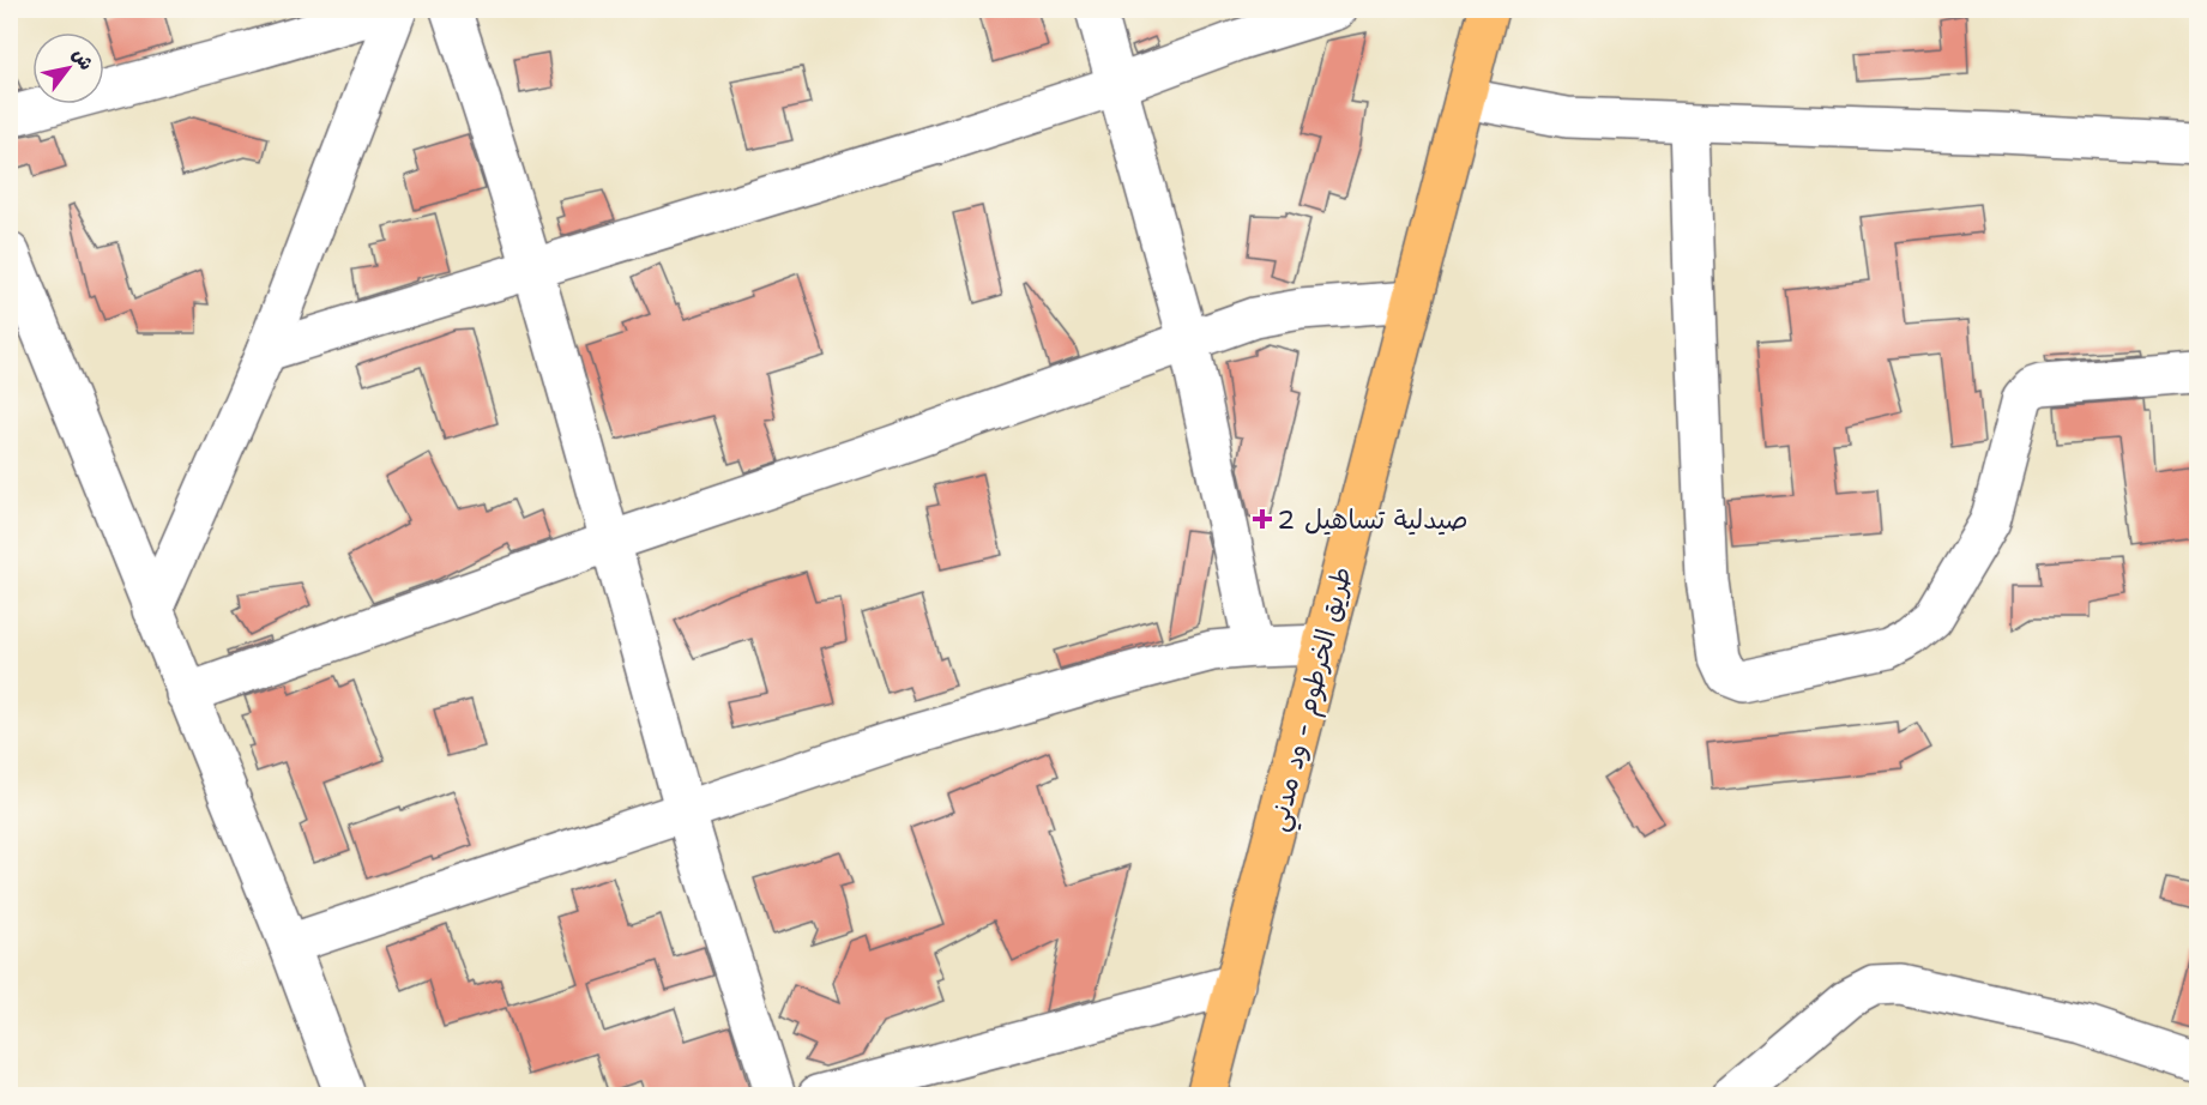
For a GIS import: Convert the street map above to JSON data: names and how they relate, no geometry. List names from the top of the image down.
{
  "streets": {
    "highway": ["طريق الخرطوم - ود مدني"]
  },
  "places": {
    "health": ["صيدلية تساهيل 2"]
  },
  "north": "top right"
}
